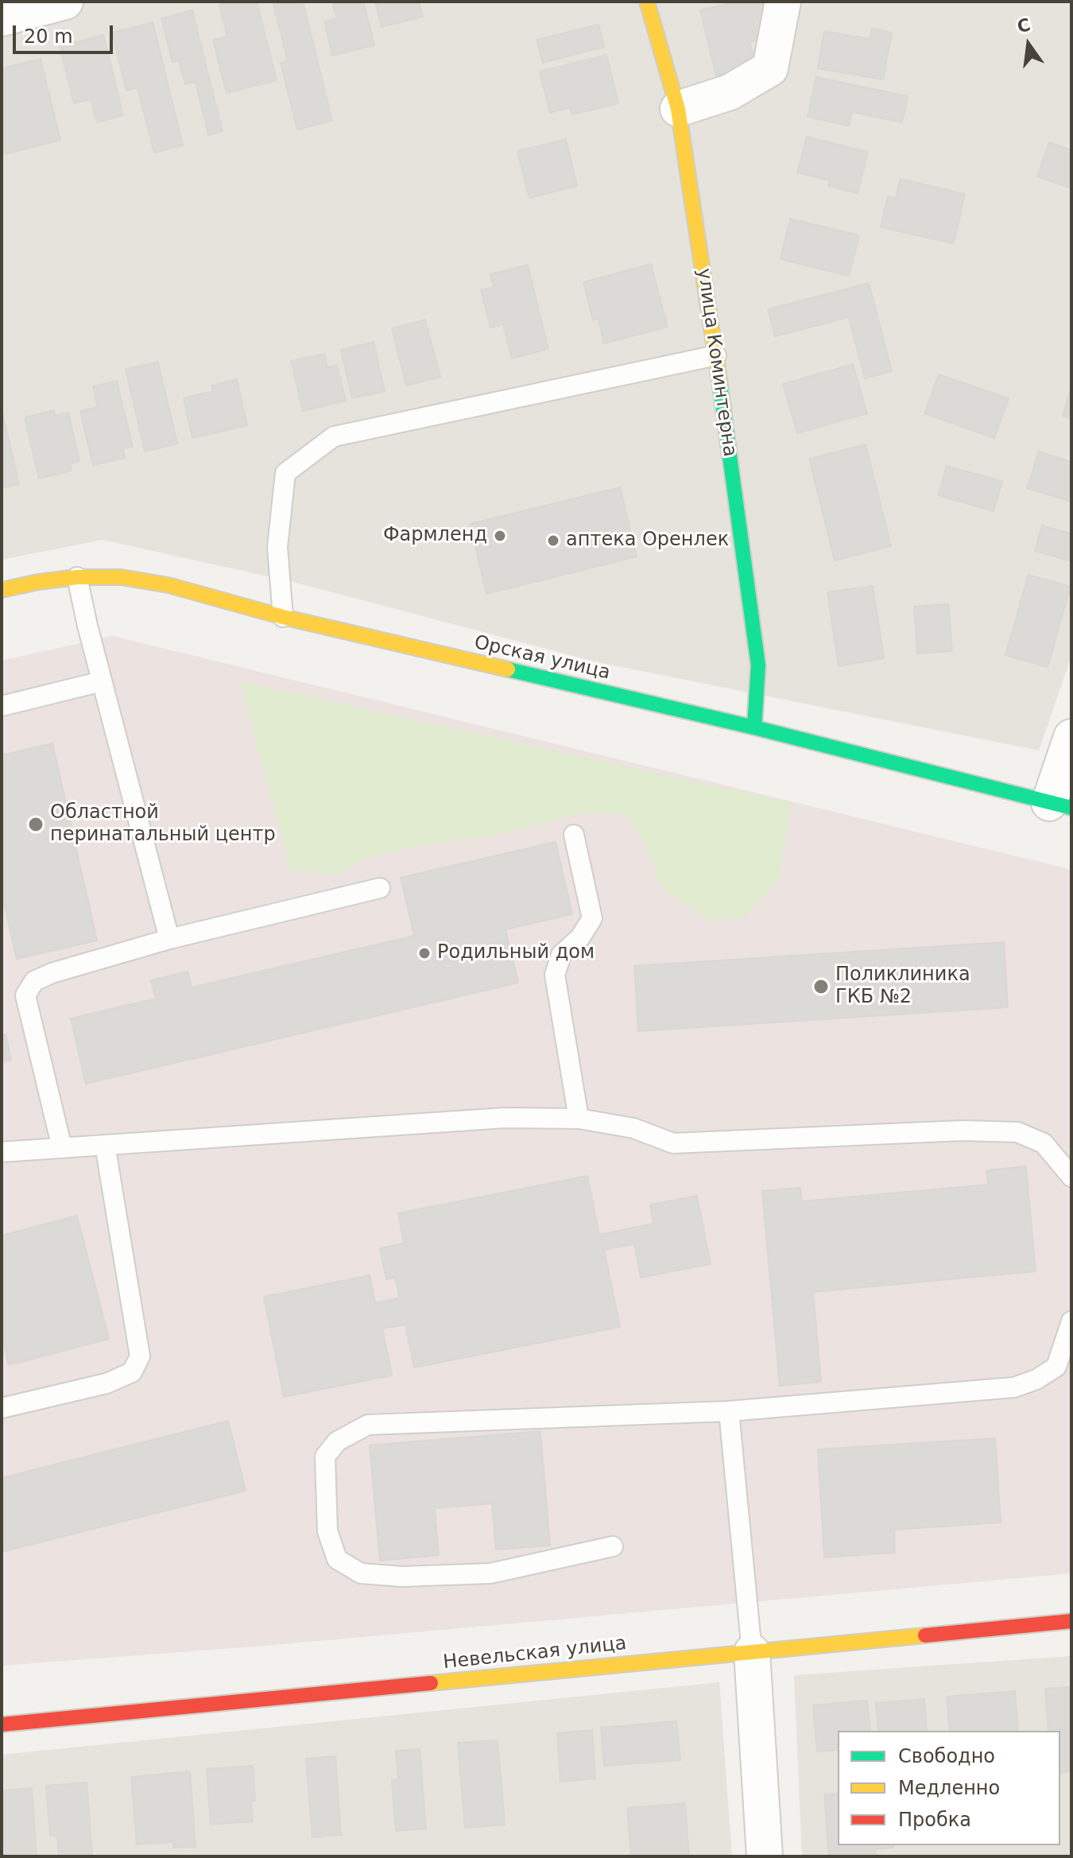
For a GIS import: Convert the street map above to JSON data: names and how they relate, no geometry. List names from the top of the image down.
{
  "streets": {
    "street": ["улица Коминтерна", "Орская улица", "Невельская улица"]
  },
  "crossings": [
    ["улица Коминтерна", "Орская улица"]
  ],
  "places": [
    "Фармленд",
    "аптека Оренлек",
    "Областной перинатальный центр",
    "Родильный дом",
    "Поликлиника ГКБ №2"
  ],
  "legend": ["Свободно", "Медленно", "Пробка"],
  "scale_bar": "20 m",
  "north": "top"
}
